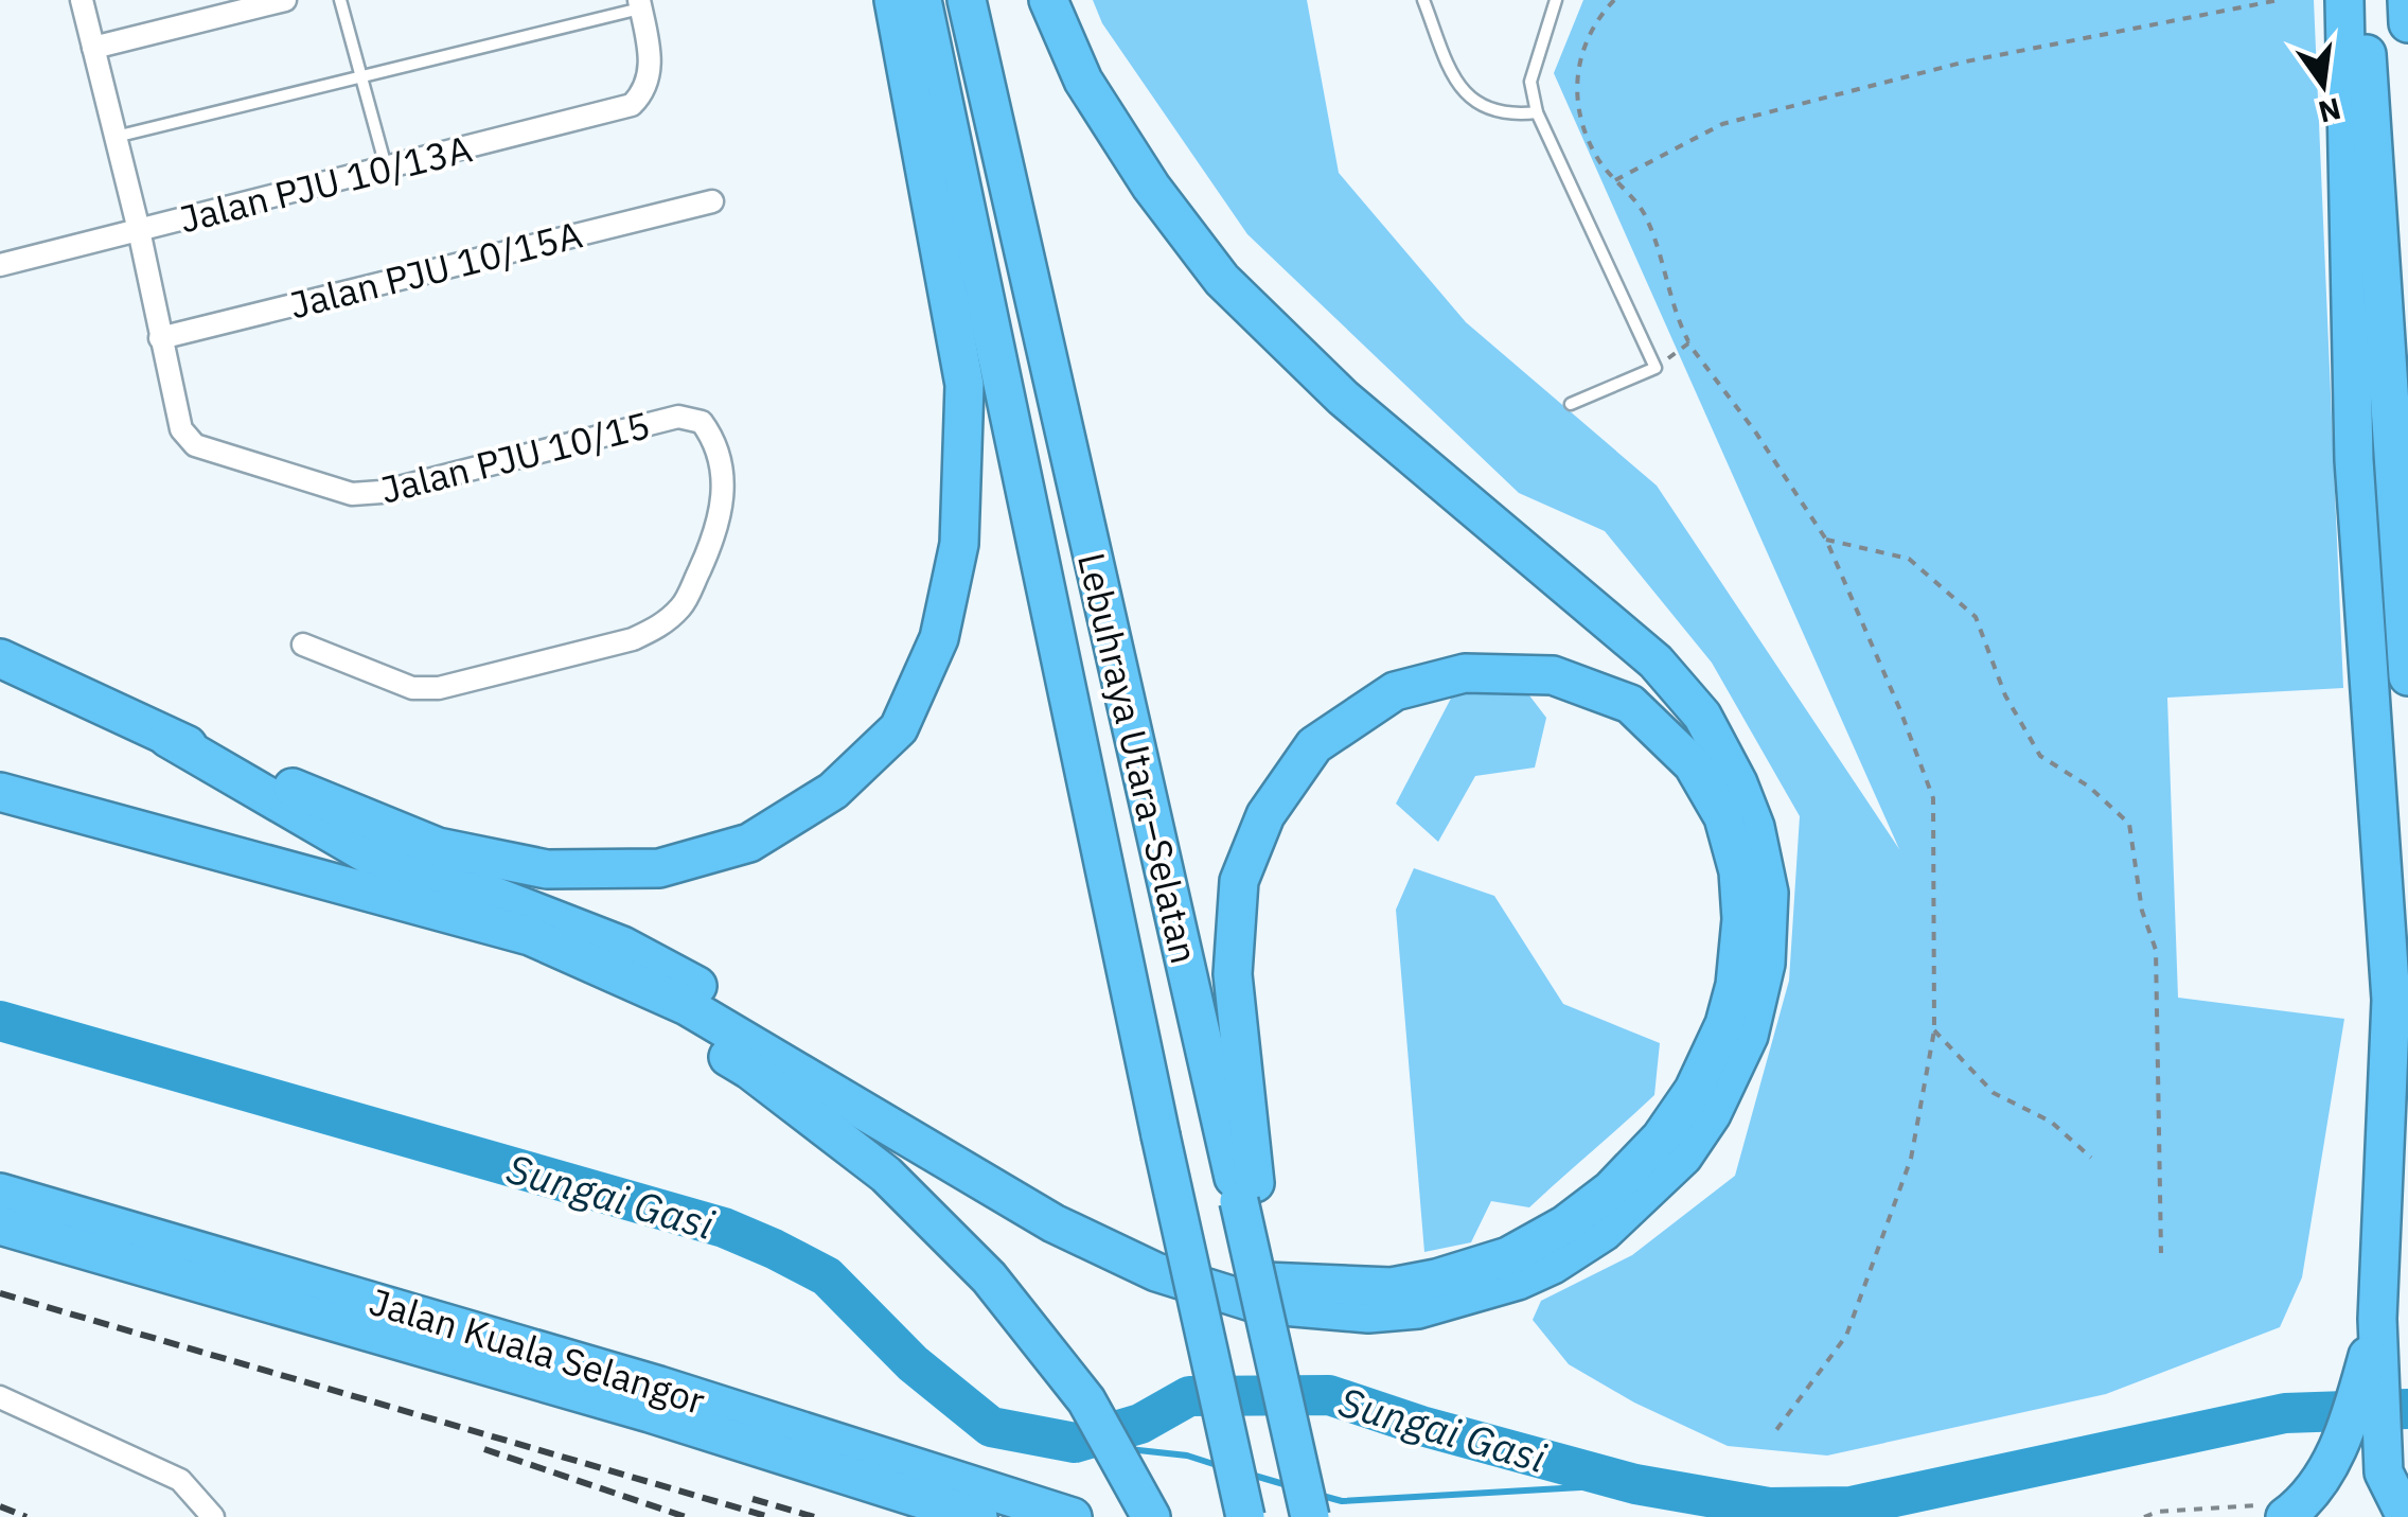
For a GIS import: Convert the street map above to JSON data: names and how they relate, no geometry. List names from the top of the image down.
{
  "streets": {
    "highway": ["Lebuhraya Utara–Selatan", "Jalan Kuala Selangor"],
    "street": ["Jalan PJU 10/13A", "Jalan PJU 10/15A", "Jalan PJU 10/15"]
  },
  "crossings": [
    ["Jalan PJU 10/13A", "Jalan PJU 10/15"],
    ["Jalan PJU 10/15A", "Jalan PJU 10/15"]
  ],
  "water": ["Sungai Gasi"],
  "north": "bottom"
}
